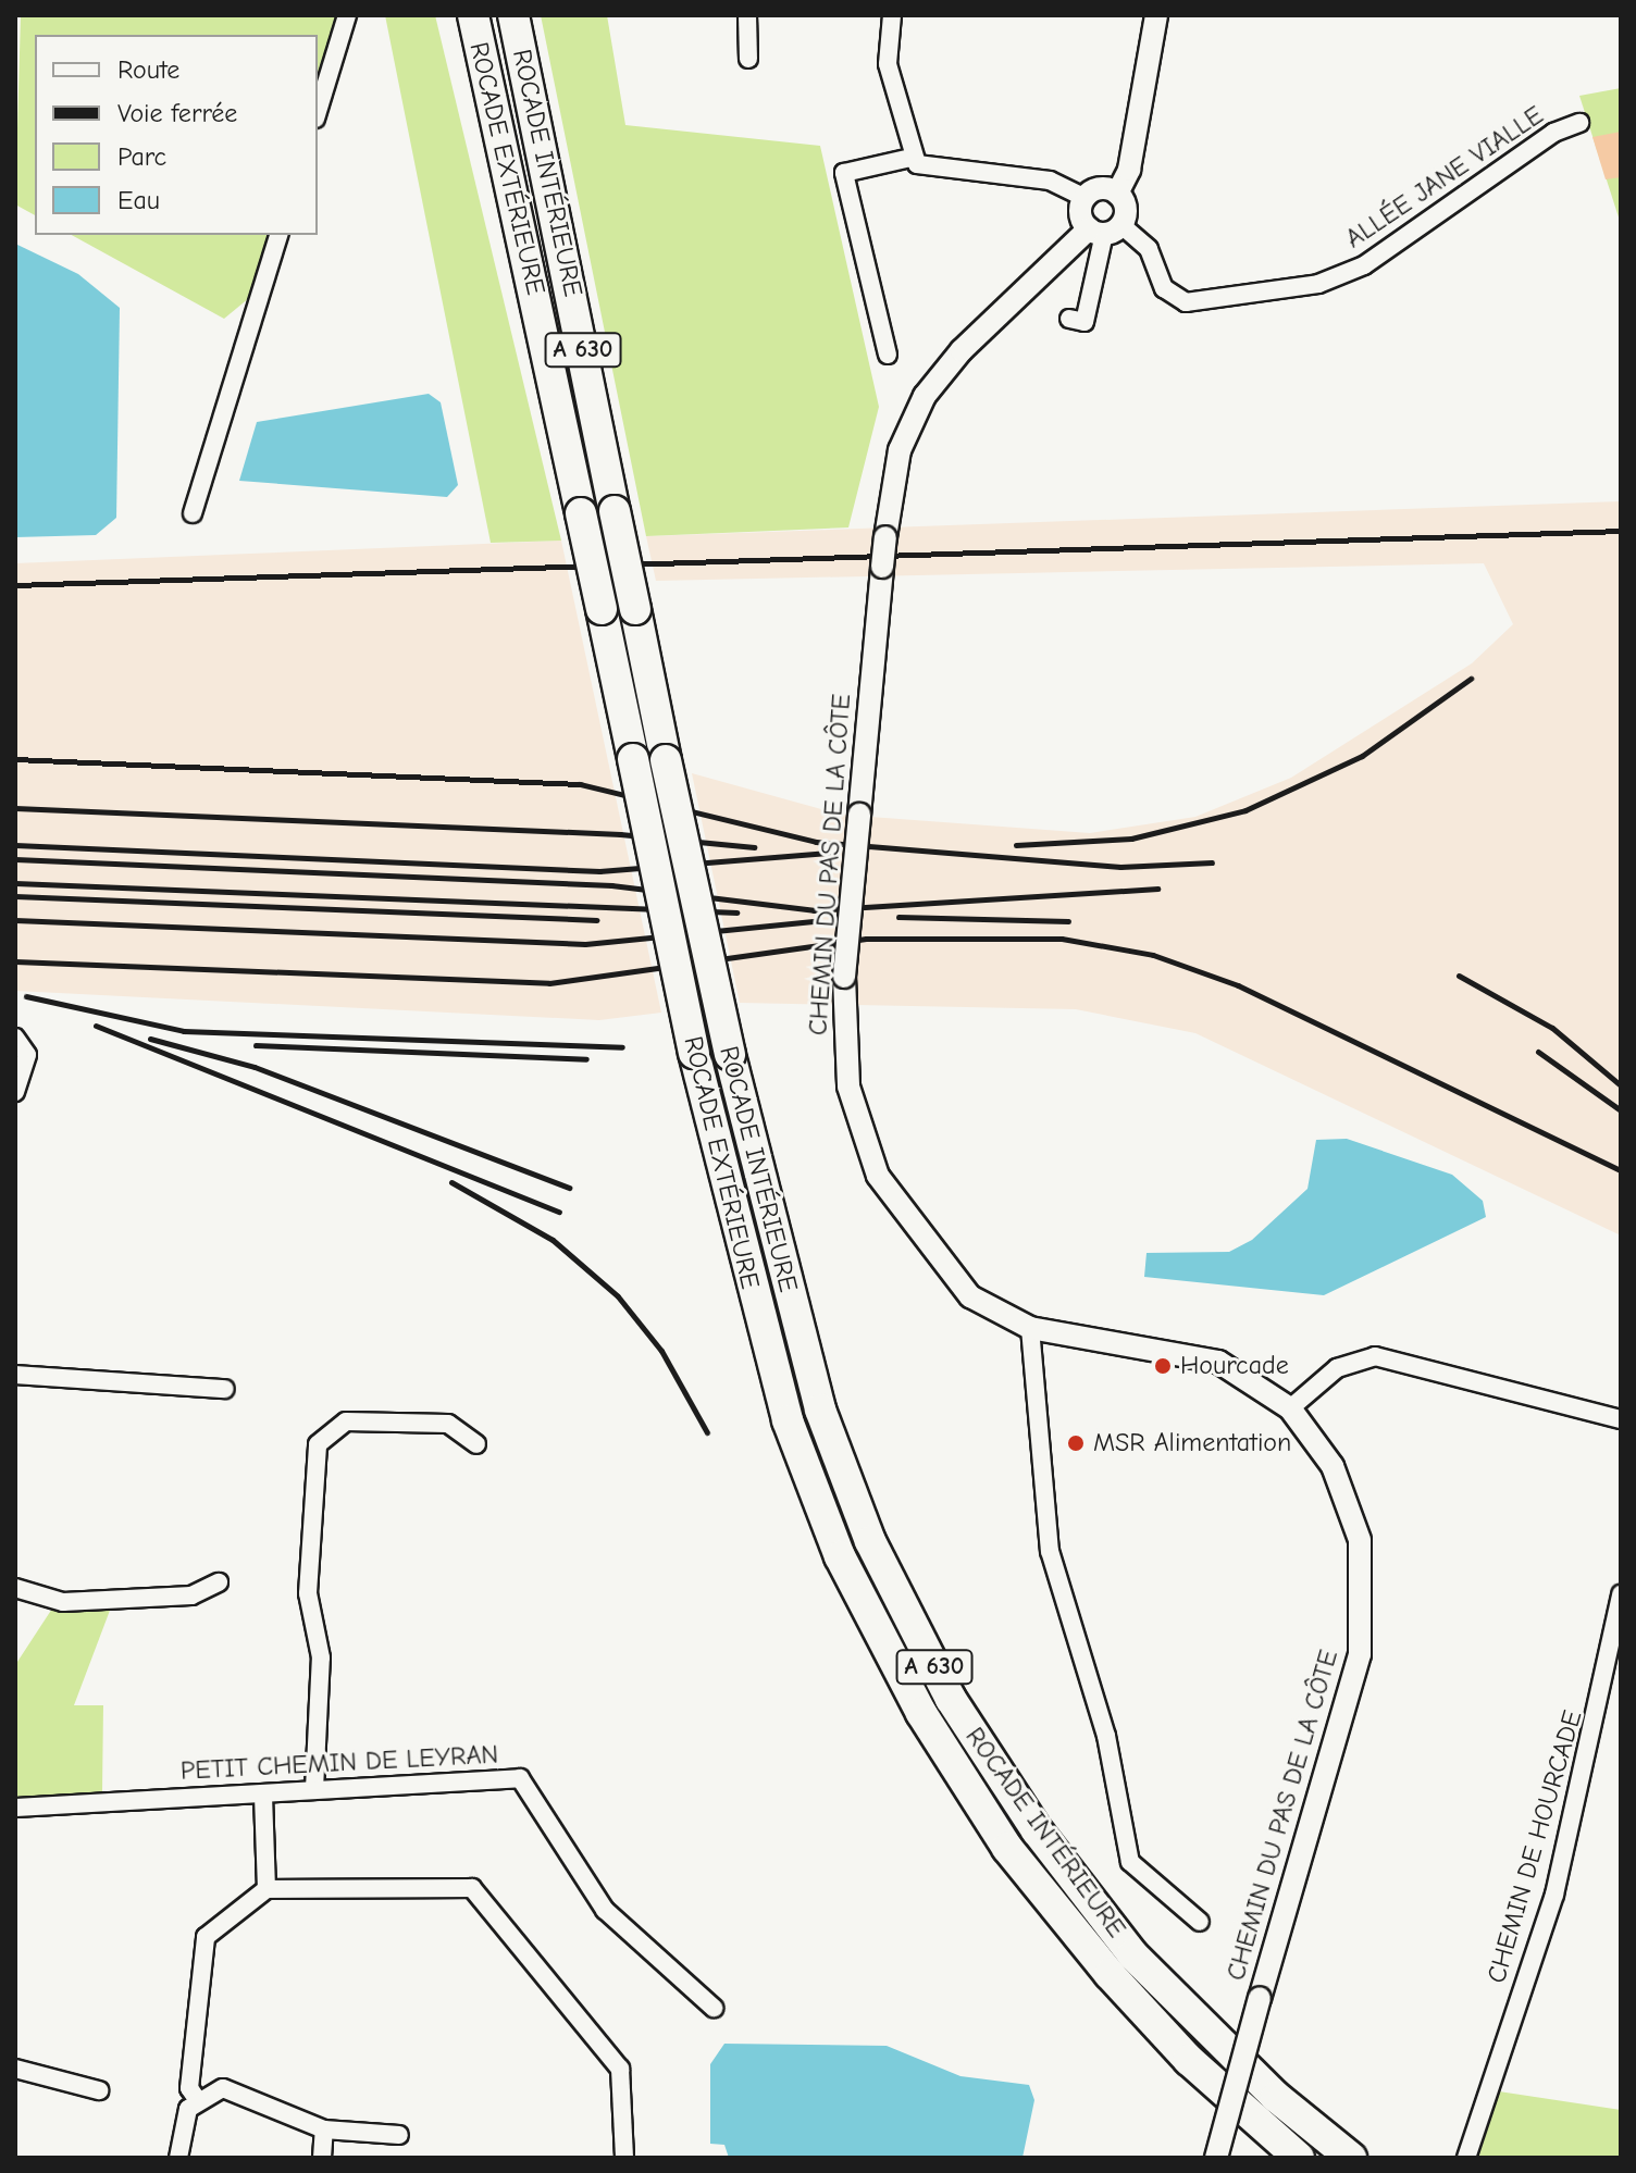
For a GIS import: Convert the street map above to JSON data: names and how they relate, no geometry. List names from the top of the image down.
{
  "streets": {
    "highway": ["ROCADE EXTÉRIEURE", "ROCADE INTÉRIEURE", "A 630"],
    "street": [
      "ALLÉE JANE VIALLE",
      "CHEMIN DU PAS DE LA CÔTE",
      "PETIT CHEMIN DE LEYRAN",
      "CHEMIN DE HOURCADE"
    ]
  },
  "crossings": [
    ["ALLÉE JANE VIALLE", "CHEMIN DU PAS DE LA CÔTE"]
  ],
  "places": ["Hourcade", "MSR Alimentation"],
  "legend": [
    "Route",
    "Voie ferrée",
    "Parc",
    "Eau"
  ]
}
